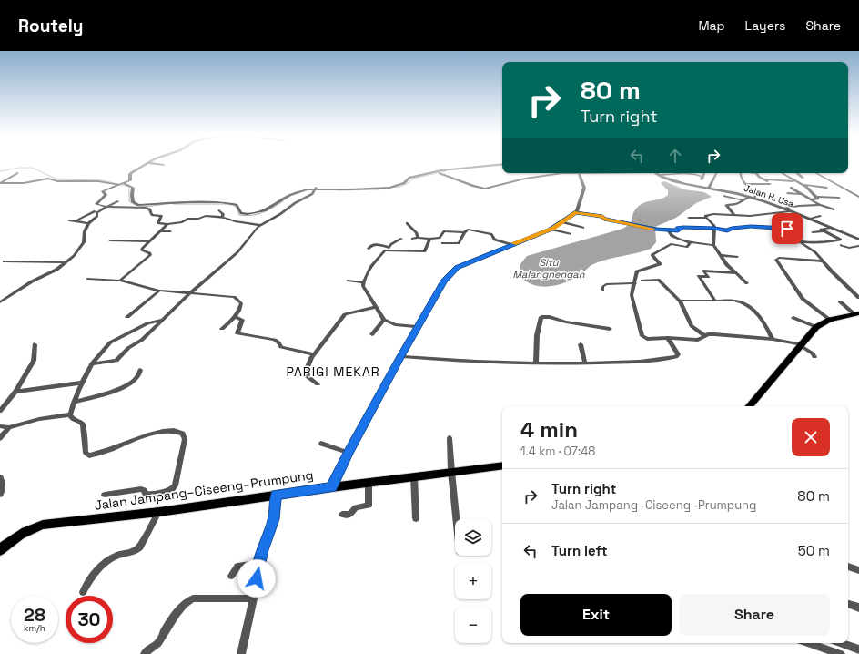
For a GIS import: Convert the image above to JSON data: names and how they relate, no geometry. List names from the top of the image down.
{
  "streets": {
    "main road": ["Jalan Jampang–Ciseeng–Prumpung"],
    "street": ["Jalan H. Usa"]
  },
  "districts": ["PARIGI MEKAR"],
  "water": ["Situ Malangnengah"],
  "page": {
    "header": "Routely",
    "nav": ["Map", "Layers", "Share"],
    "turn": ["80 m", "Turn right"],
    "heading": ["4 min", "1.4 km · 07:48"],
    "list": [
      {
        "name": "Turn right",
        "note": "Jalan Jampang–Ciseeng–Prumpung",
        "value": "80 m"
      },
      {
        "name": "Turn left",
        "value": "50 m"
      }
    ],
    "map_buttons": ["+", "−"],
    "buttons": ["Exit", "Share"],
    "speed": "28 km/h",
    "limit": "30"
  }
}
